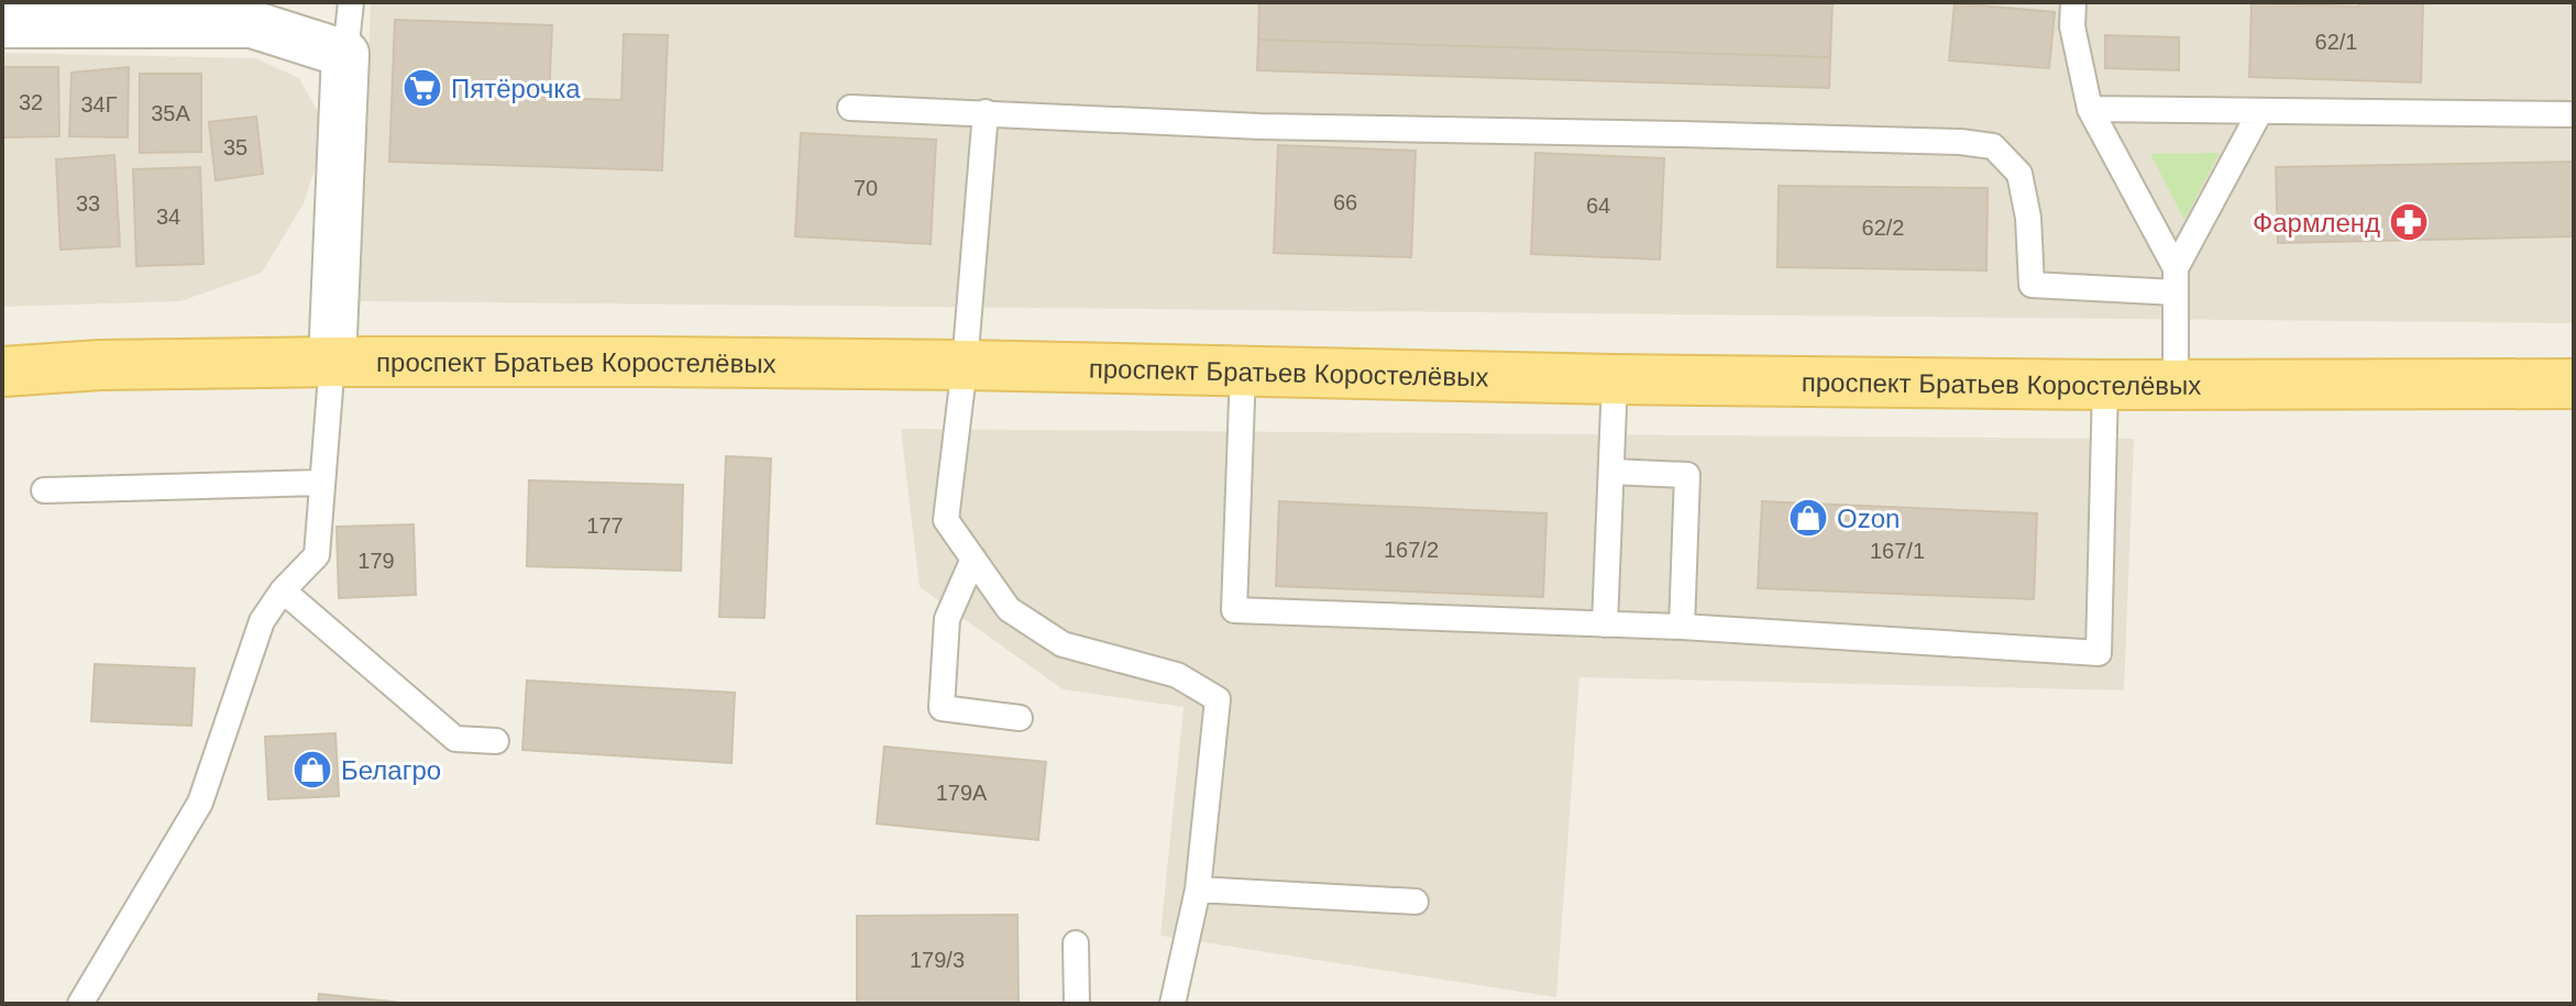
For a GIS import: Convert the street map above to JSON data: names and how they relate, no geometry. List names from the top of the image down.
{
  "streets": {
    "main road": ["проспект Братьев Коростелёвых"]
  },
  "places": {
    "supermarket": ["Пятёрочка"],
    "pharmacy": ["Фармленд"],
    "shop": ["Ozon", "Белагро"]
  },
  "house_numbers": [
    "62/1",
    "32",
    "34Г",
    "35А",
    "35",
    "70",
    "66",
    "33",
    "64",
    "34",
    "62/2",
    "177",
    "167/2",
    "167/1",
    "179",
    "179А",
    "179/3"
  ]
}
